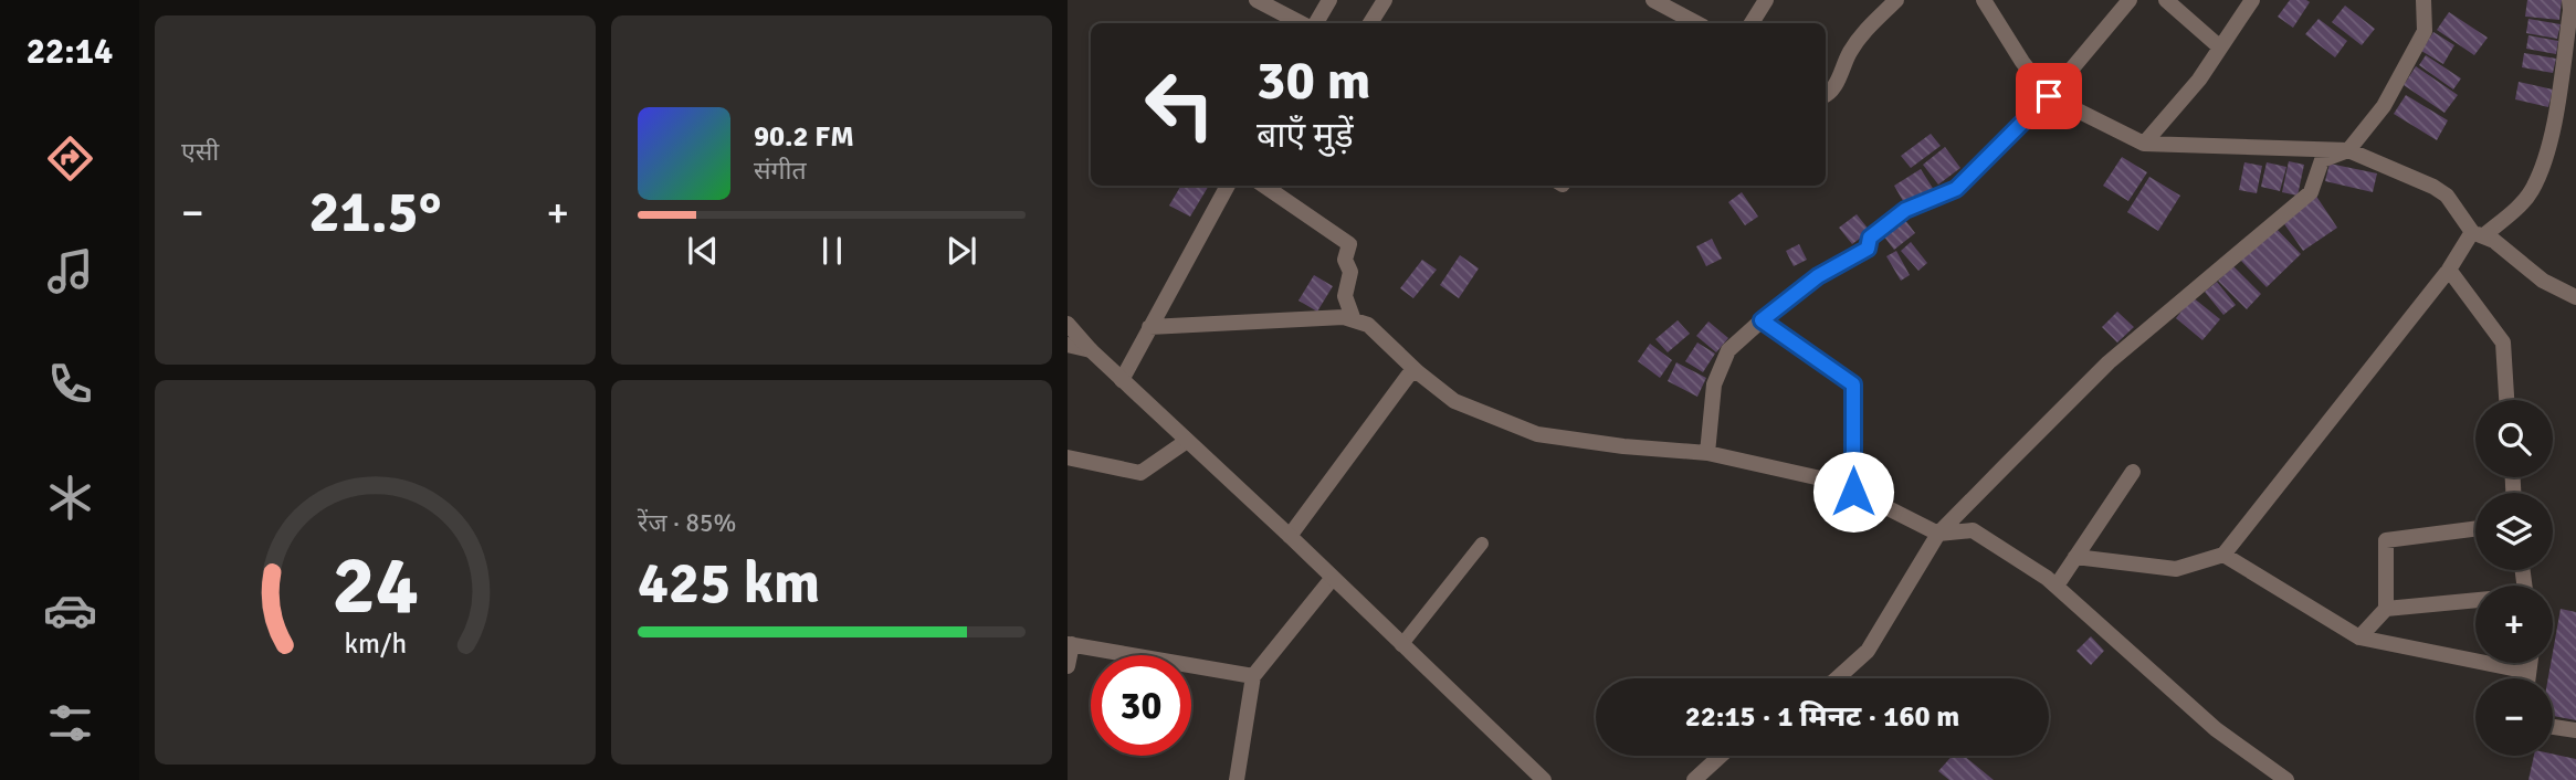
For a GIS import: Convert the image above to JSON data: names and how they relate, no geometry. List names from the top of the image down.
{
  "page": {
    "tabs": "22:14",
    "tile": [
      "एसी",
      ["रेंज · 85%", "425 km"]
    ],
    "turn": ["30 m", "बाएँ मुड़ें"],
    "song": ["90.2 FM", "संगीत"],
    "heat": ["−", "21.5°", "+"],
    "map_buttons": ["+", "−"],
    "limit": "30",
    "trip": "22:15 · 1 मिनट · 160 m",
    "gauge": ["24", "km/h"]
  }
}
